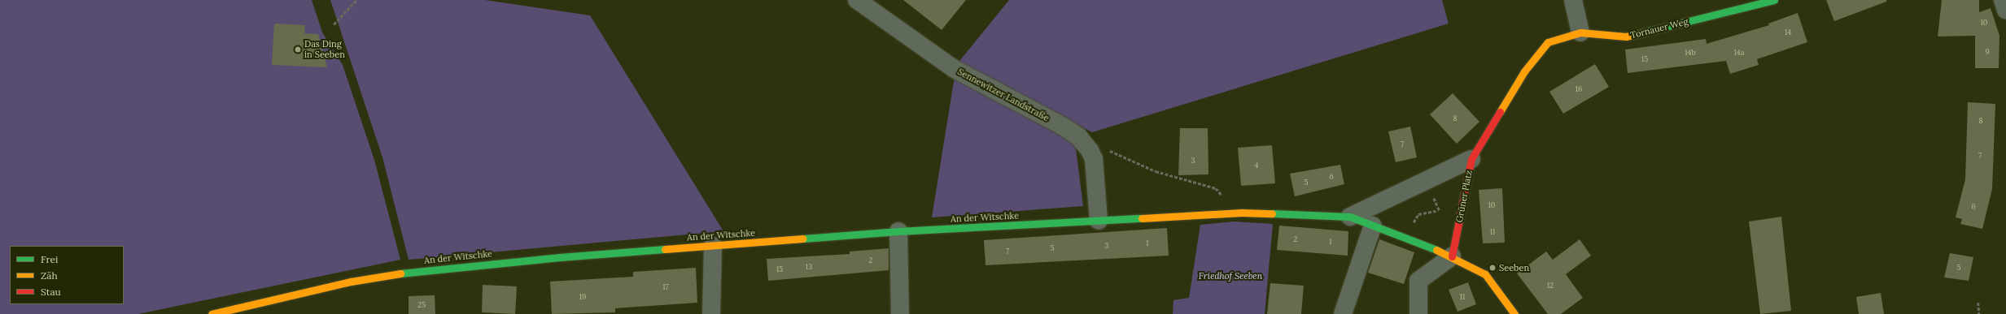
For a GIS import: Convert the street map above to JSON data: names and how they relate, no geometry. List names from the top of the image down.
{
  "streets": {
    "street": [
      "Tornauer Weg",
      "Sennewitzer Landstraße",
      "Grüner Platz",
      "An der Witschke"
    ]
  },
  "crossings": [
    ["Tornauer Weg", "Grüner Platz"],
    ["Sennewitzer Landstraße", "An der Witschke"],
    ["Grüner Platz", "An der Witschke"]
  ],
  "parks": ["Friedhof Seeben"],
  "places": ["Das Ding in Seeben", "Seeben"],
  "house_numbers": [
    "10",
    "14",
    "9",
    "14b",
    "14a",
    "15",
    "16",
    "8",
    "8",
    "7",
    "7",
    "3",
    "4",
    "6",
    "5",
    "10",
    "6",
    "11",
    "2",
    "1",
    "1",
    "3",
    "5",
    "7",
    "2",
    "13",
    "5",
    "15",
    "12",
    "17",
    "19",
    "11",
    "25"
  ],
  "legend": ["Frei", "Zäh", "Stau"]
}
